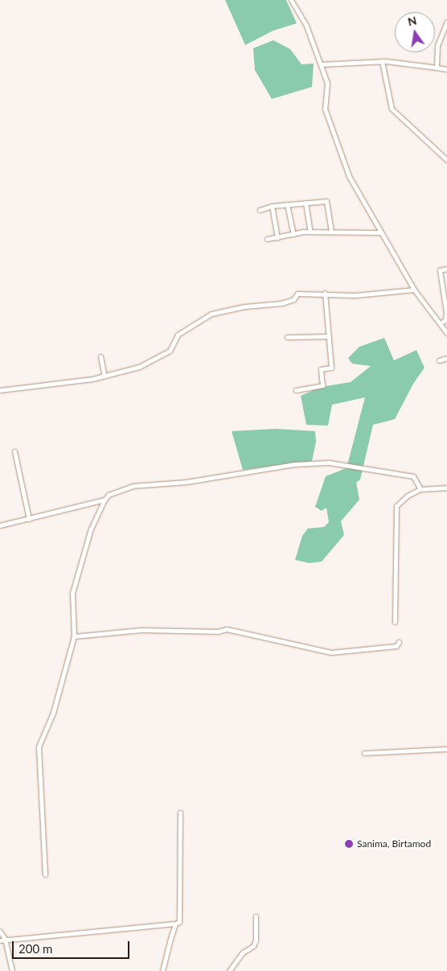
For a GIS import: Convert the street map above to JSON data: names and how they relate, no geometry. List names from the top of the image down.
{
  "places": ["Sanima, Birtamod"],
  "scale_bar": "200 m",
  "north": "top"
}
